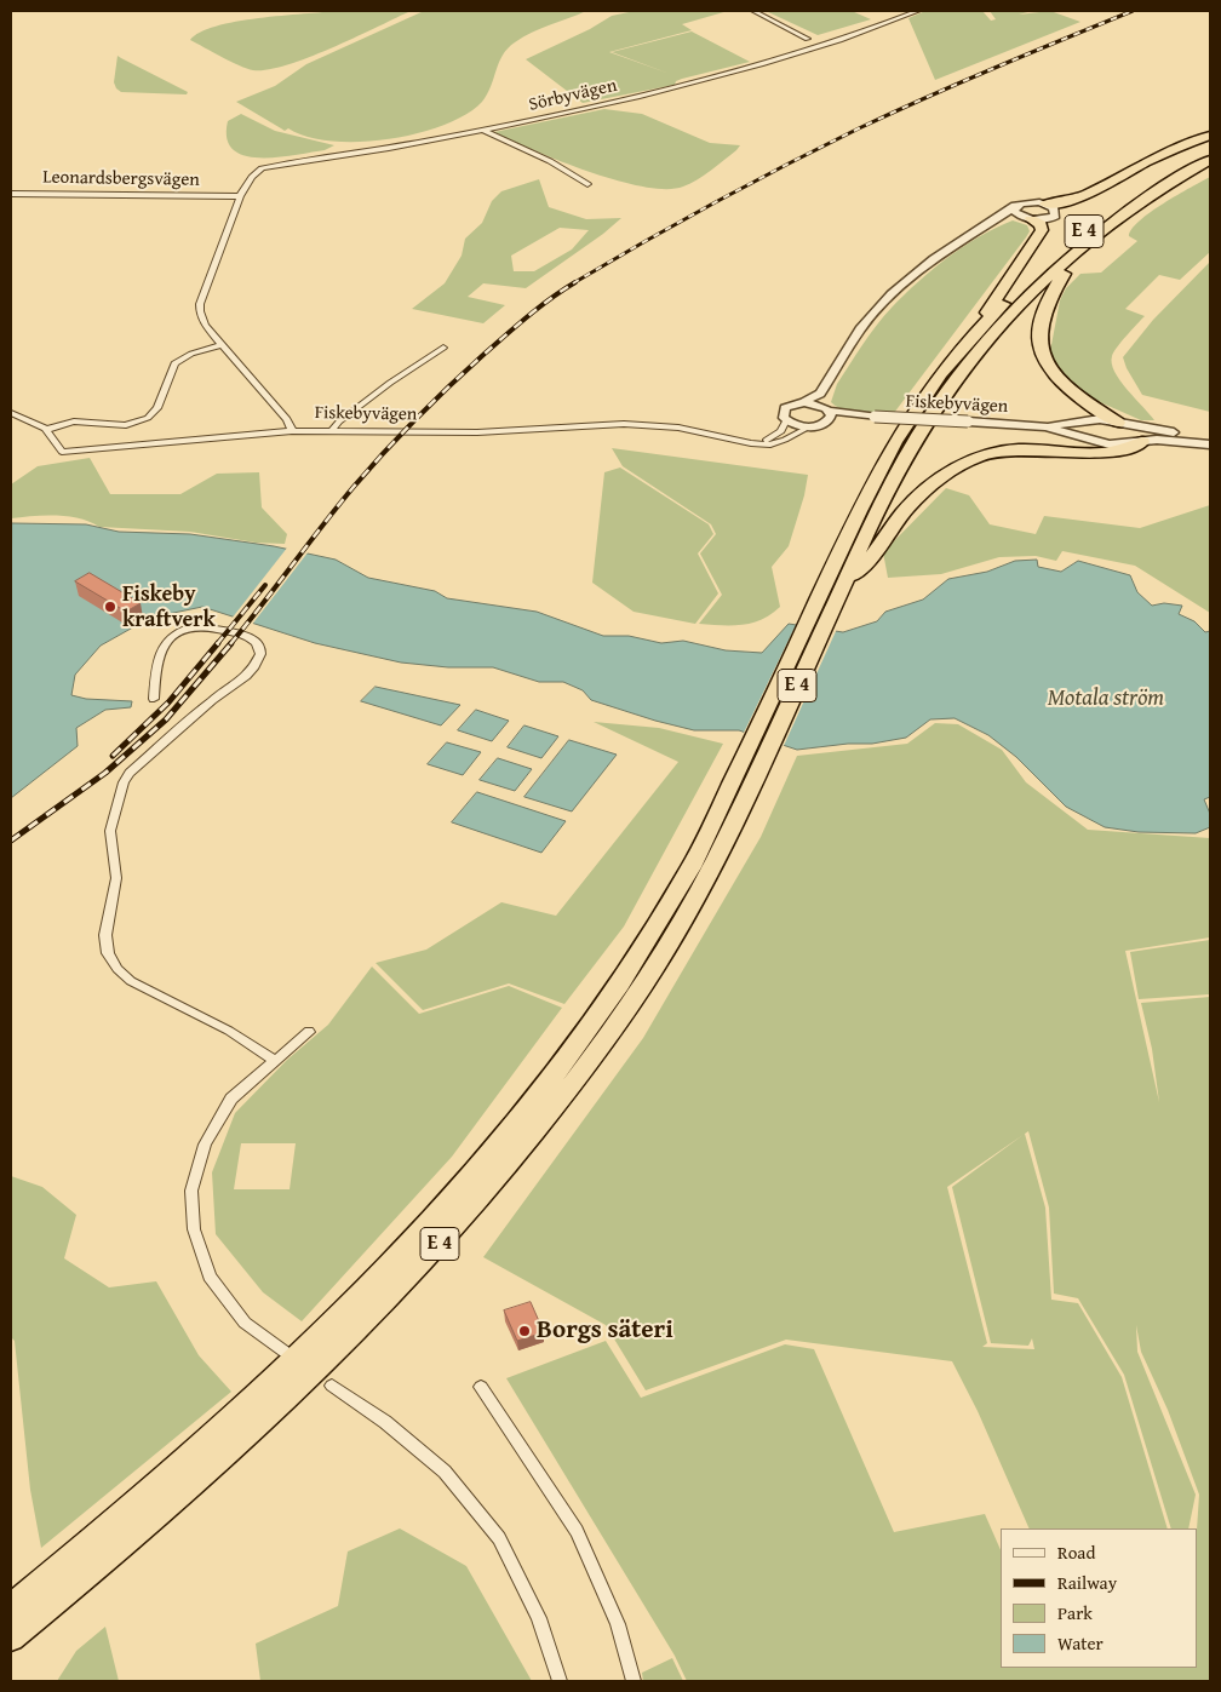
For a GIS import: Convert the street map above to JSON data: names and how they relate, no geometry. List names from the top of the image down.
{
  "streets": {
    "highway": ["E 4"],
    "street": ["Sörbyvägen", "Leonardsbergsvägen", "Fiskebyvägen"]
  },
  "crossings": [
    ["Sörbyvägen", "Leonardsbergsvägen"],
    ["Sörbyvägen", "Fiskebyvägen"]
  ],
  "water": ["Motala ström"],
  "places": ["Fiskeby kraftverk", "Borgs säteri"],
  "legend": [
    "Road",
    "Railway",
    "Park",
    "Water"
  ]
}
